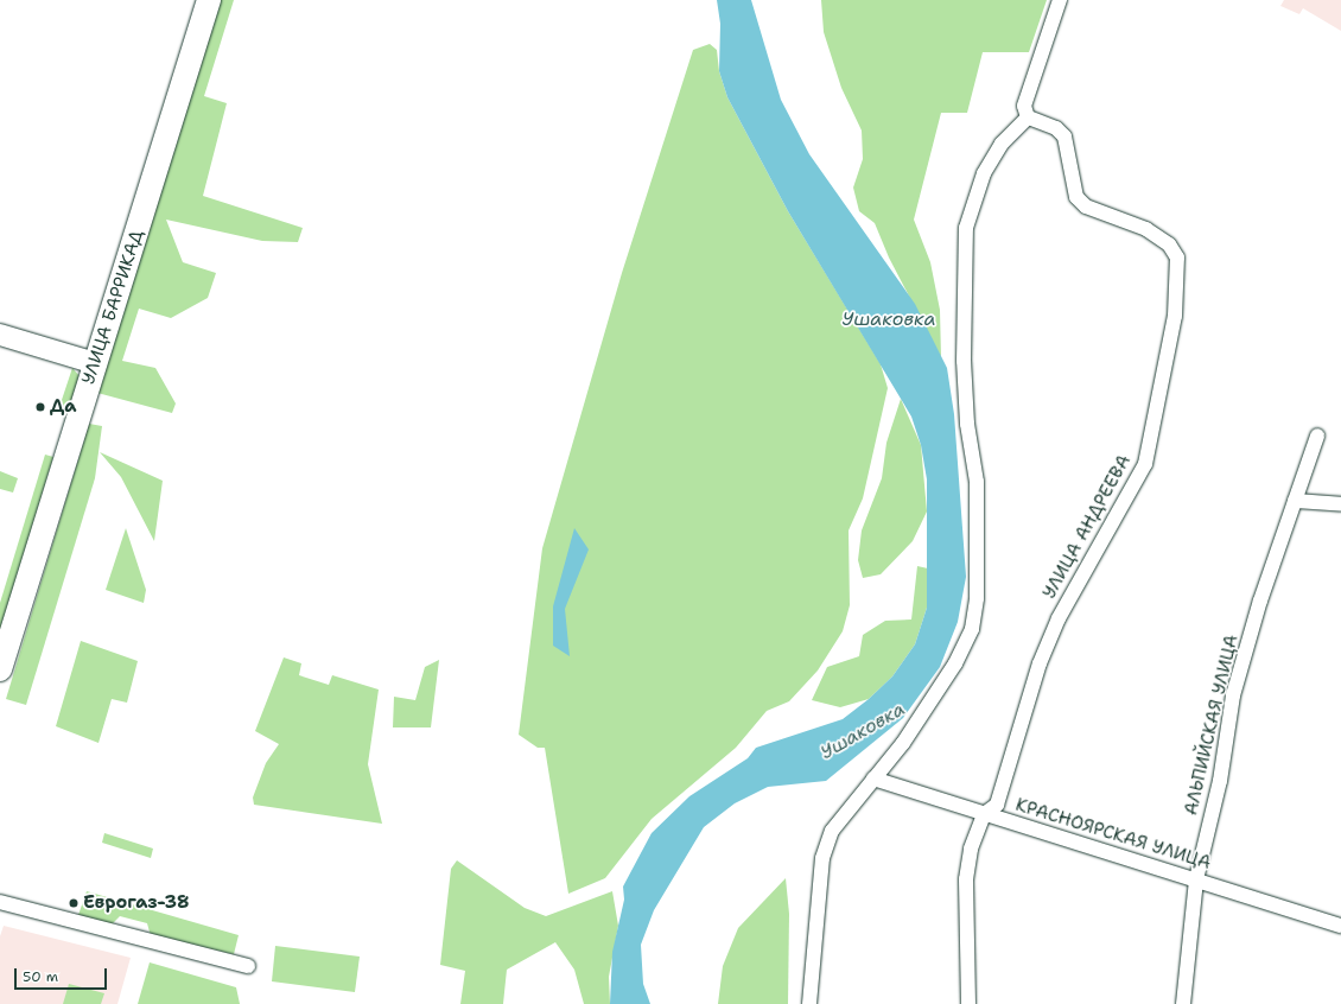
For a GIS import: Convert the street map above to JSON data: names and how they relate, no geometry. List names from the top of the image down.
{
  "streets": {
    "main road": ["УЛИЦА БАРРИКАД"],
    "street": ["УЛИЦА АНДРЕЕВА", "АЛЬПИЙСКАЯ УЛИЦА", "КРАСНОЯРСКАЯ УЛИЦА"]
  },
  "crossings": [
    ["УЛИЦА АНДРЕЕВА", "КРАСНОЯРСКАЯ УЛИЦА"],
    ["АЛЬПИЙСКАЯ УЛИЦА", "КРАСНОЯРСКАЯ УЛИЦА"]
  ],
  "water": ["Ушаковка"],
  "places": ["Да", "Еврогаз-38"],
  "scale_bar": "50 m"
}
